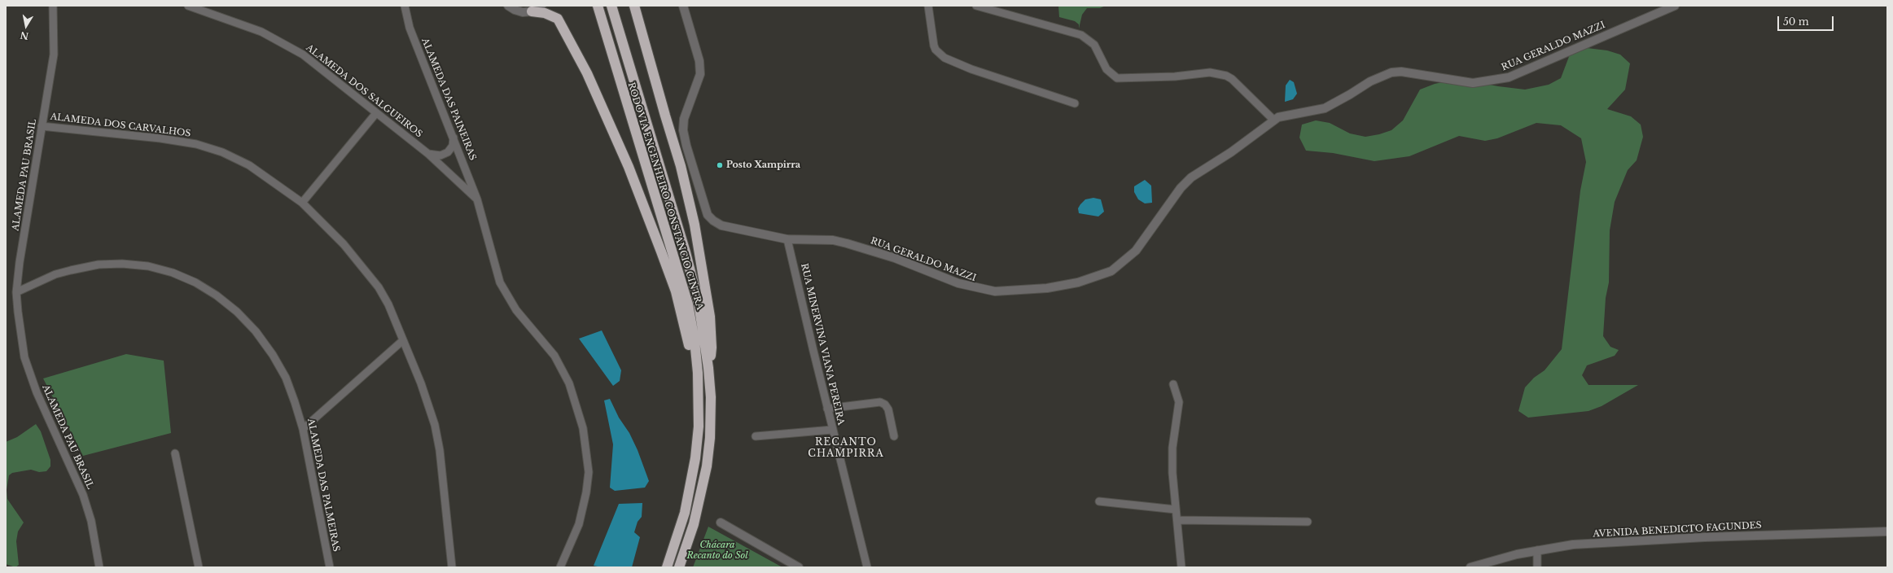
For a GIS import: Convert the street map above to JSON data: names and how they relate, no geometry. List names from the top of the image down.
{
  "streets": {
    "highway": ["RODOVIA ENGENHEIRO CONSTANCIO CINTRA"],
    "street": [
      "RUA GERALDO MAZZI",
      "ALAMEDA DOS SALGUEIROS",
      "ALAMEDA DAS PAINEIRAS",
      "ALAMEDA DOS CARVALHOS",
      "ALAMEDA PAU BRASIL",
      "RUA MINERVINA VIANA PEREIRA",
      "ALAMEDA DAS PALMEIRAS",
      "AVENIDA BENEDICTO FAGUNDES"
    ]
  },
  "crossings": [
    ["RUA GERALDO MAZZI", "RUA MINERVINA VIANA PEREIRA"],
    ["ALAMEDA DOS SALGUEIROS", "ALAMEDA DAS PAINEIRAS"],
    ["ALAMEDA DOS CARVALHOS", "ALAMEDA PAU BRASIL"],
    ["ALAMEDA PAU BRASIL", "ALAMEDA DAS PALMEIRAS"]
  ],
  "districts": ["RECANTO CHAMPIRRA"],
  "parks": ["Chácara Recanto do Sol"],
  "places": ["Posto Xampirra"],
  "scale_bar": "50 m",
  "north": "bottom"
}
